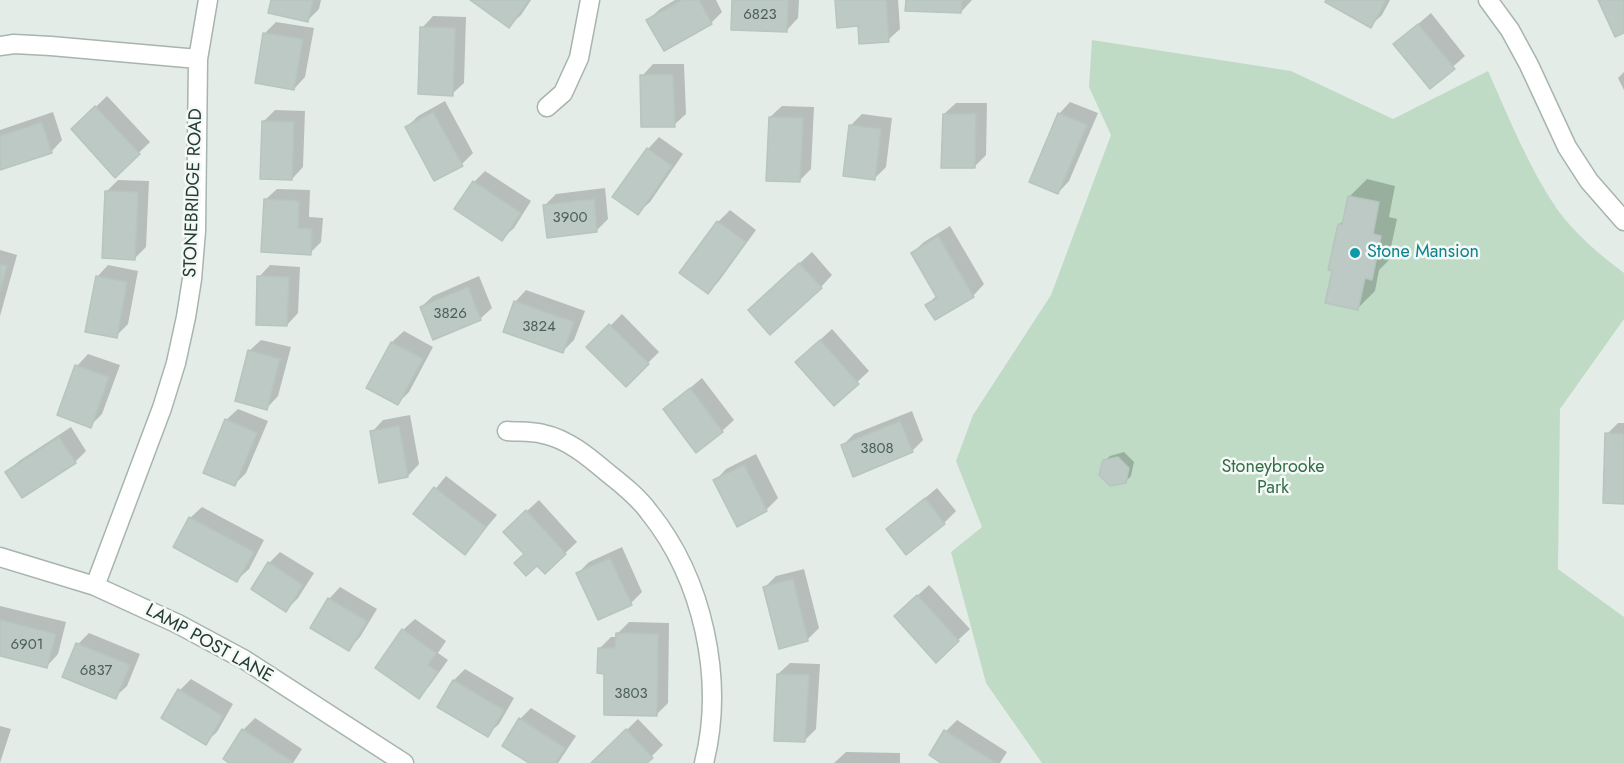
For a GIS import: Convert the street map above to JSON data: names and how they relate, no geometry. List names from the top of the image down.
{
  "streets": {
    "street": ["STONEBRIDGE ROAD", "LAMP POST LANE"]
  },
  "crossings": [
    ["STONEBRIDGE ROAD", "LAMP POST LANE"]
  ],
  "parks": ["Stoneybrooke Park"],
  "places": ["Stone Mansion"],
  "house_numbers": [
    "6823",
    "3900",
    "3826",
    "3824",
    "3808",
    "6901",
    "6837",
    "3803"
  ]
}
